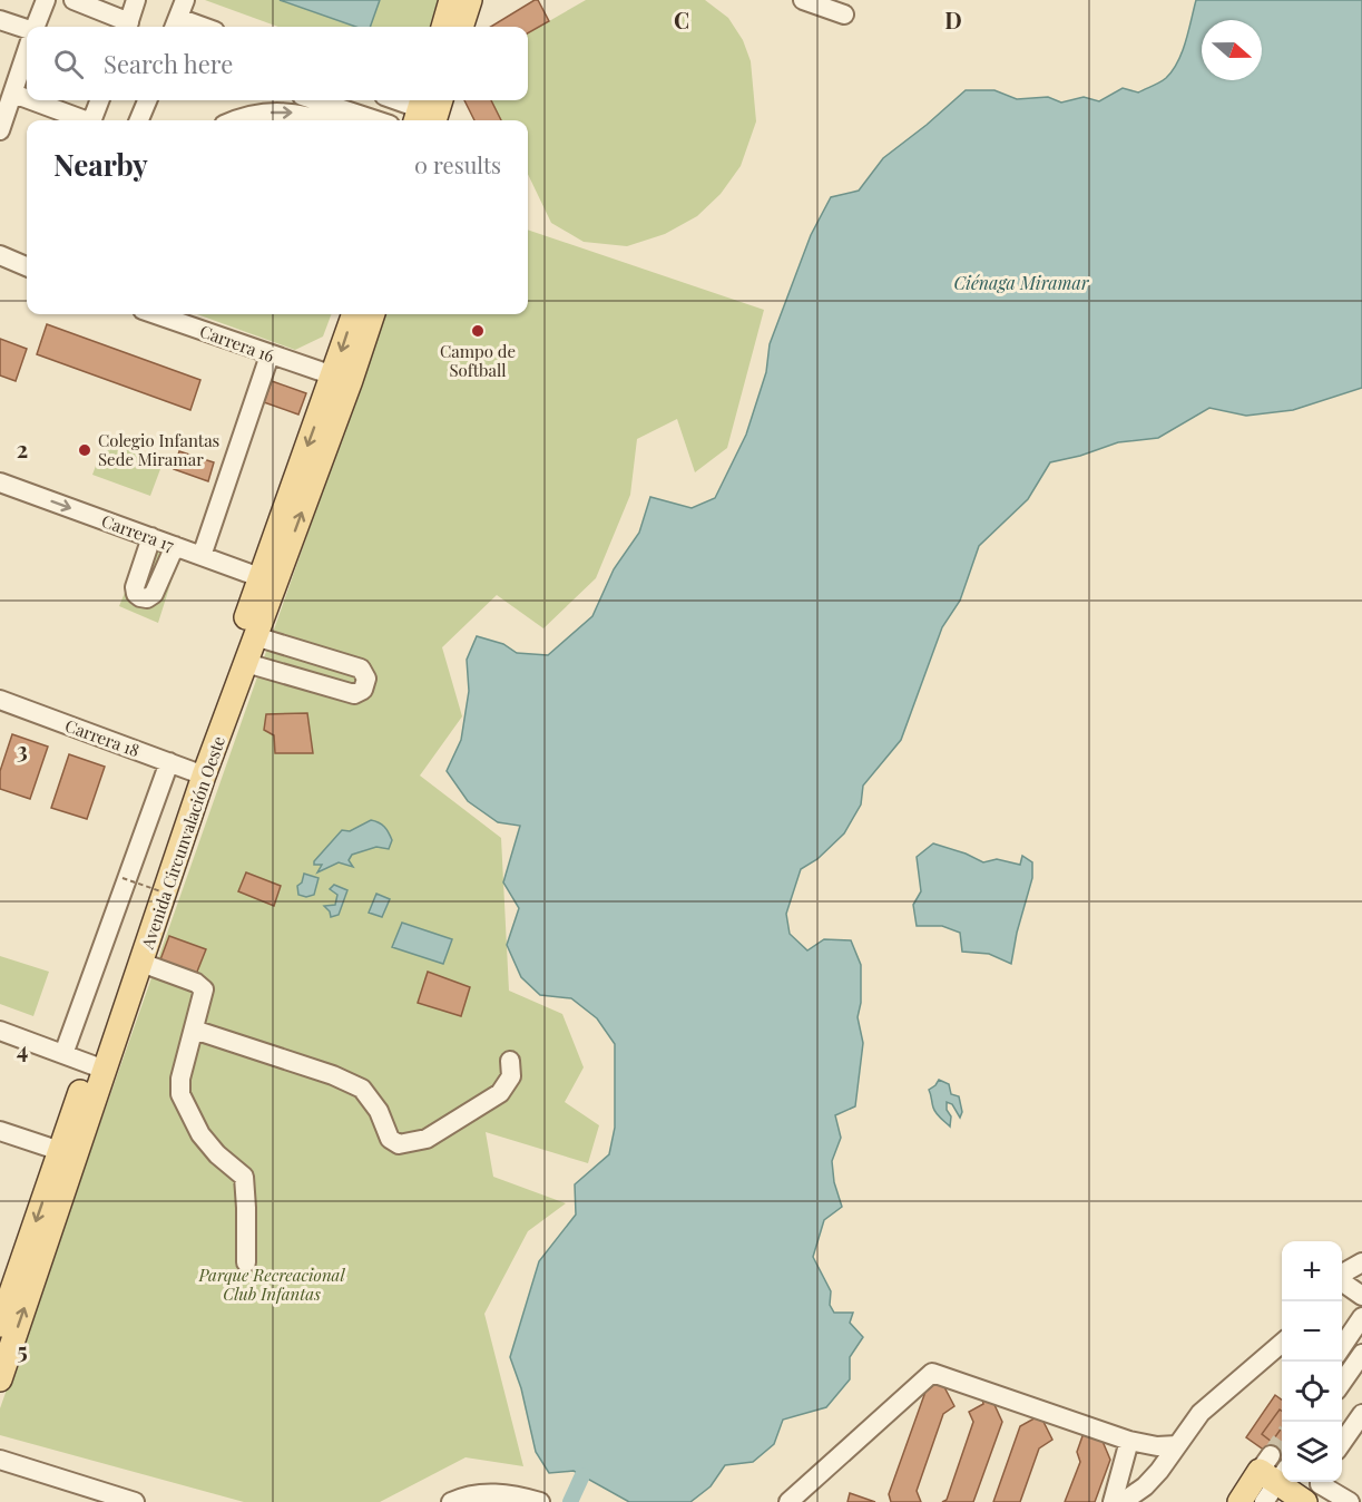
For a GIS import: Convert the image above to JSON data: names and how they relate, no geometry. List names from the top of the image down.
{
  "streets": {
    "main road": ["Avenida Circunvalación Oeste"],
    "street": ["Carrera 16", "Carrera 17", "Carrera 18"]
  },
  "crossings": [
    ["Carrera 16", "Avenida Circunvalación Oeste"],
    ["Carrera 17", "Avenida Circunvalación Oeste"],
    ["Carrera 18", "Avenida Circunvalación Oeste"]
  ],
  "one_way": ["Carrera 17"],
  "water": ["Ciénaga Miramar"],
  "parks": ["Parque Recreacional Club Infantas"],
  "places": ["Campo de Softball", "Colegio Infantas Sede Miramar"],
  "north": "right",
  "page": {
    "search": "Search here",
    "heading": ["Nearby", "0 results"],
    "map_buttons": ["+", "−"]
  },
  "grid": {
    "columns": ["C", "D"],
    "rows": [
      "2",
      "3",
      "4",
      "5"
    ]
  }
}
